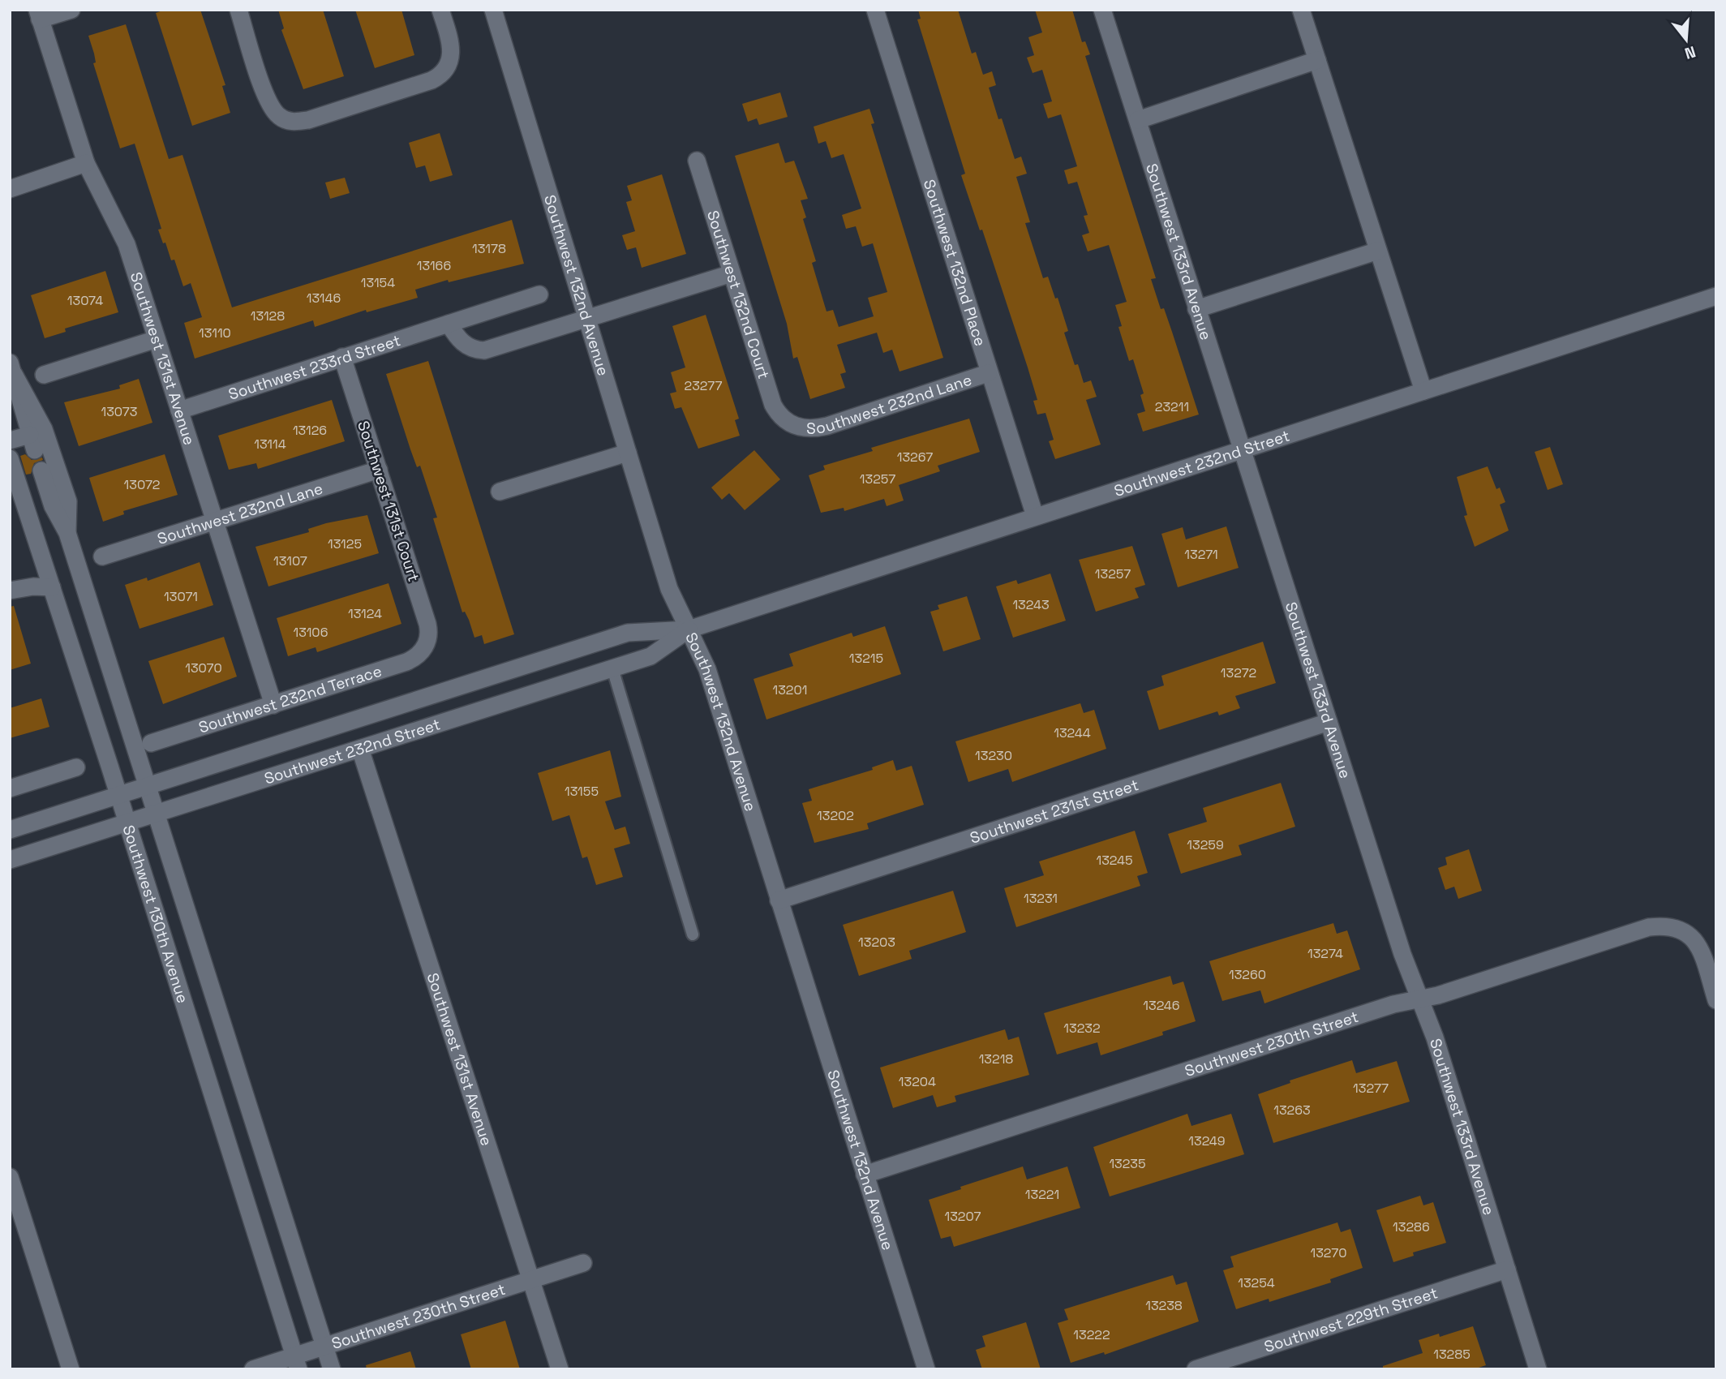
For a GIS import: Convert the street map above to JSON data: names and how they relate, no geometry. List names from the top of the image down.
{
  "streets": {
    "street": [
      "Southwest 133rd Avenue",
      "Southwest 132nd Place",
      "Southwest 132nd Avenue",
      "Southwest 132nd Court",
      "Southwest 131st Avenue",
      "Southwest 233rd Street",
      "Southwest 232nd Lane",
      "Southwest 232nd Street",
      "Southwest 131st Court",
      "Southwest 232nd Terrace",
      "Southwest 231st Street",
      "Southwest 130th Avenue",
      "Southwest 230th Street",
      "Southwest 229th Street"
    ]
  },
  "crossings": [
    ["Southwest 133rd Avenue", "Southwest 232nd Street"],
    ["Southwest 133rd Avenue", "Southwest 231st Street"],
    ["Southwest 133rd Avenue", "Southwest 230th Street"],
    ["Southwest 133rd Avenue", "Southwest 229th Street"],
    ["Southwest 132nd Place", "Southwest 232nd Lane"],
    ["Southwest 132nd Place", "Southwest 232nd Street"],
    ["Southwest 132nd Avenue", "Southwest 232nd Street"],
    ["Southwest 132nd Avenue", "Southwest 231st Street"],
    ["Southwest 132nd Avenue", "Southwest 230th Street"],
    ["Southwest 132nd Court", "Southwest 232nd Lane"],
    ["Southwest 131st Avenue", "Southwest 233rd Street"],
    ["Southwest 131st Avenue", "Southwest 232nd Lane"],
    ["Southwest 131st Avenue", "Southwest 232nd Street"],
    ["Southwest 131st Avenue", "Southwest 232nd Terrace"],
    ["Southwest 131st Avenue", "Southwest 230th Street"],
    ["Southwest 233rd Street", "Southwest 131st Court"],
    ["Southwest 232nd Lane", "Southwest 131st Court"],
    ["Southwest 232nd Street", "Southwest 130th Avenue"],
    ["Southwest 131st Court", "Southwest 232nd Terrace"],
    ["Southwest 130th Avenue", "Southwest 230th Street"]
  ],
  "house_numbers": [
    "13178",
    "13166",
    "13154",
    "13146",
    "13074",
    "13128",
    "13110",
    "23277",
    "23211",
    "13073",
    "13126",
    "13114",
    "13267",
    "13257",
    "13072",
    "13125",
    "13271",
    "13107",
    "13257",
    "13071",
    "13243",
    "13124",
    "13106",
    "13215",
    "13070",
    "13272",
    "13201",
    "13244",
    "13230",
    "13155",
    "13202",
    "13259",
    "13245",
    "13231",
    "13203",
    "13274",
    "13260",
    "13246",
    "13232",
    "13218",
    "13204",
    "13277",
    "13263",
    "13249",
    "13235",
    "13221",
    "13207",
    "13286",
    "13270",
    "13254",
    "13238",
    "13222",
    "13285"
  ],
  "north": "bottom"
}
